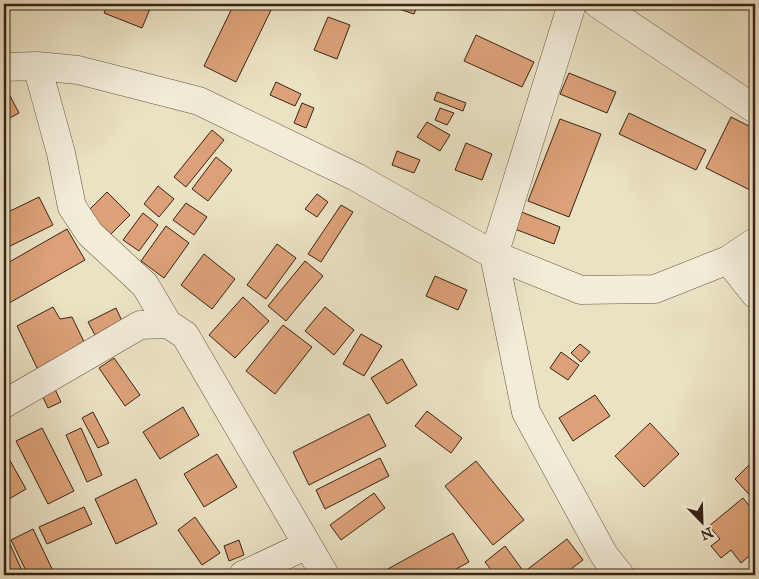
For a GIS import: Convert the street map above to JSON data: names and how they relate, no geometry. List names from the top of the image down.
{
  "north": "bottom right"
}
